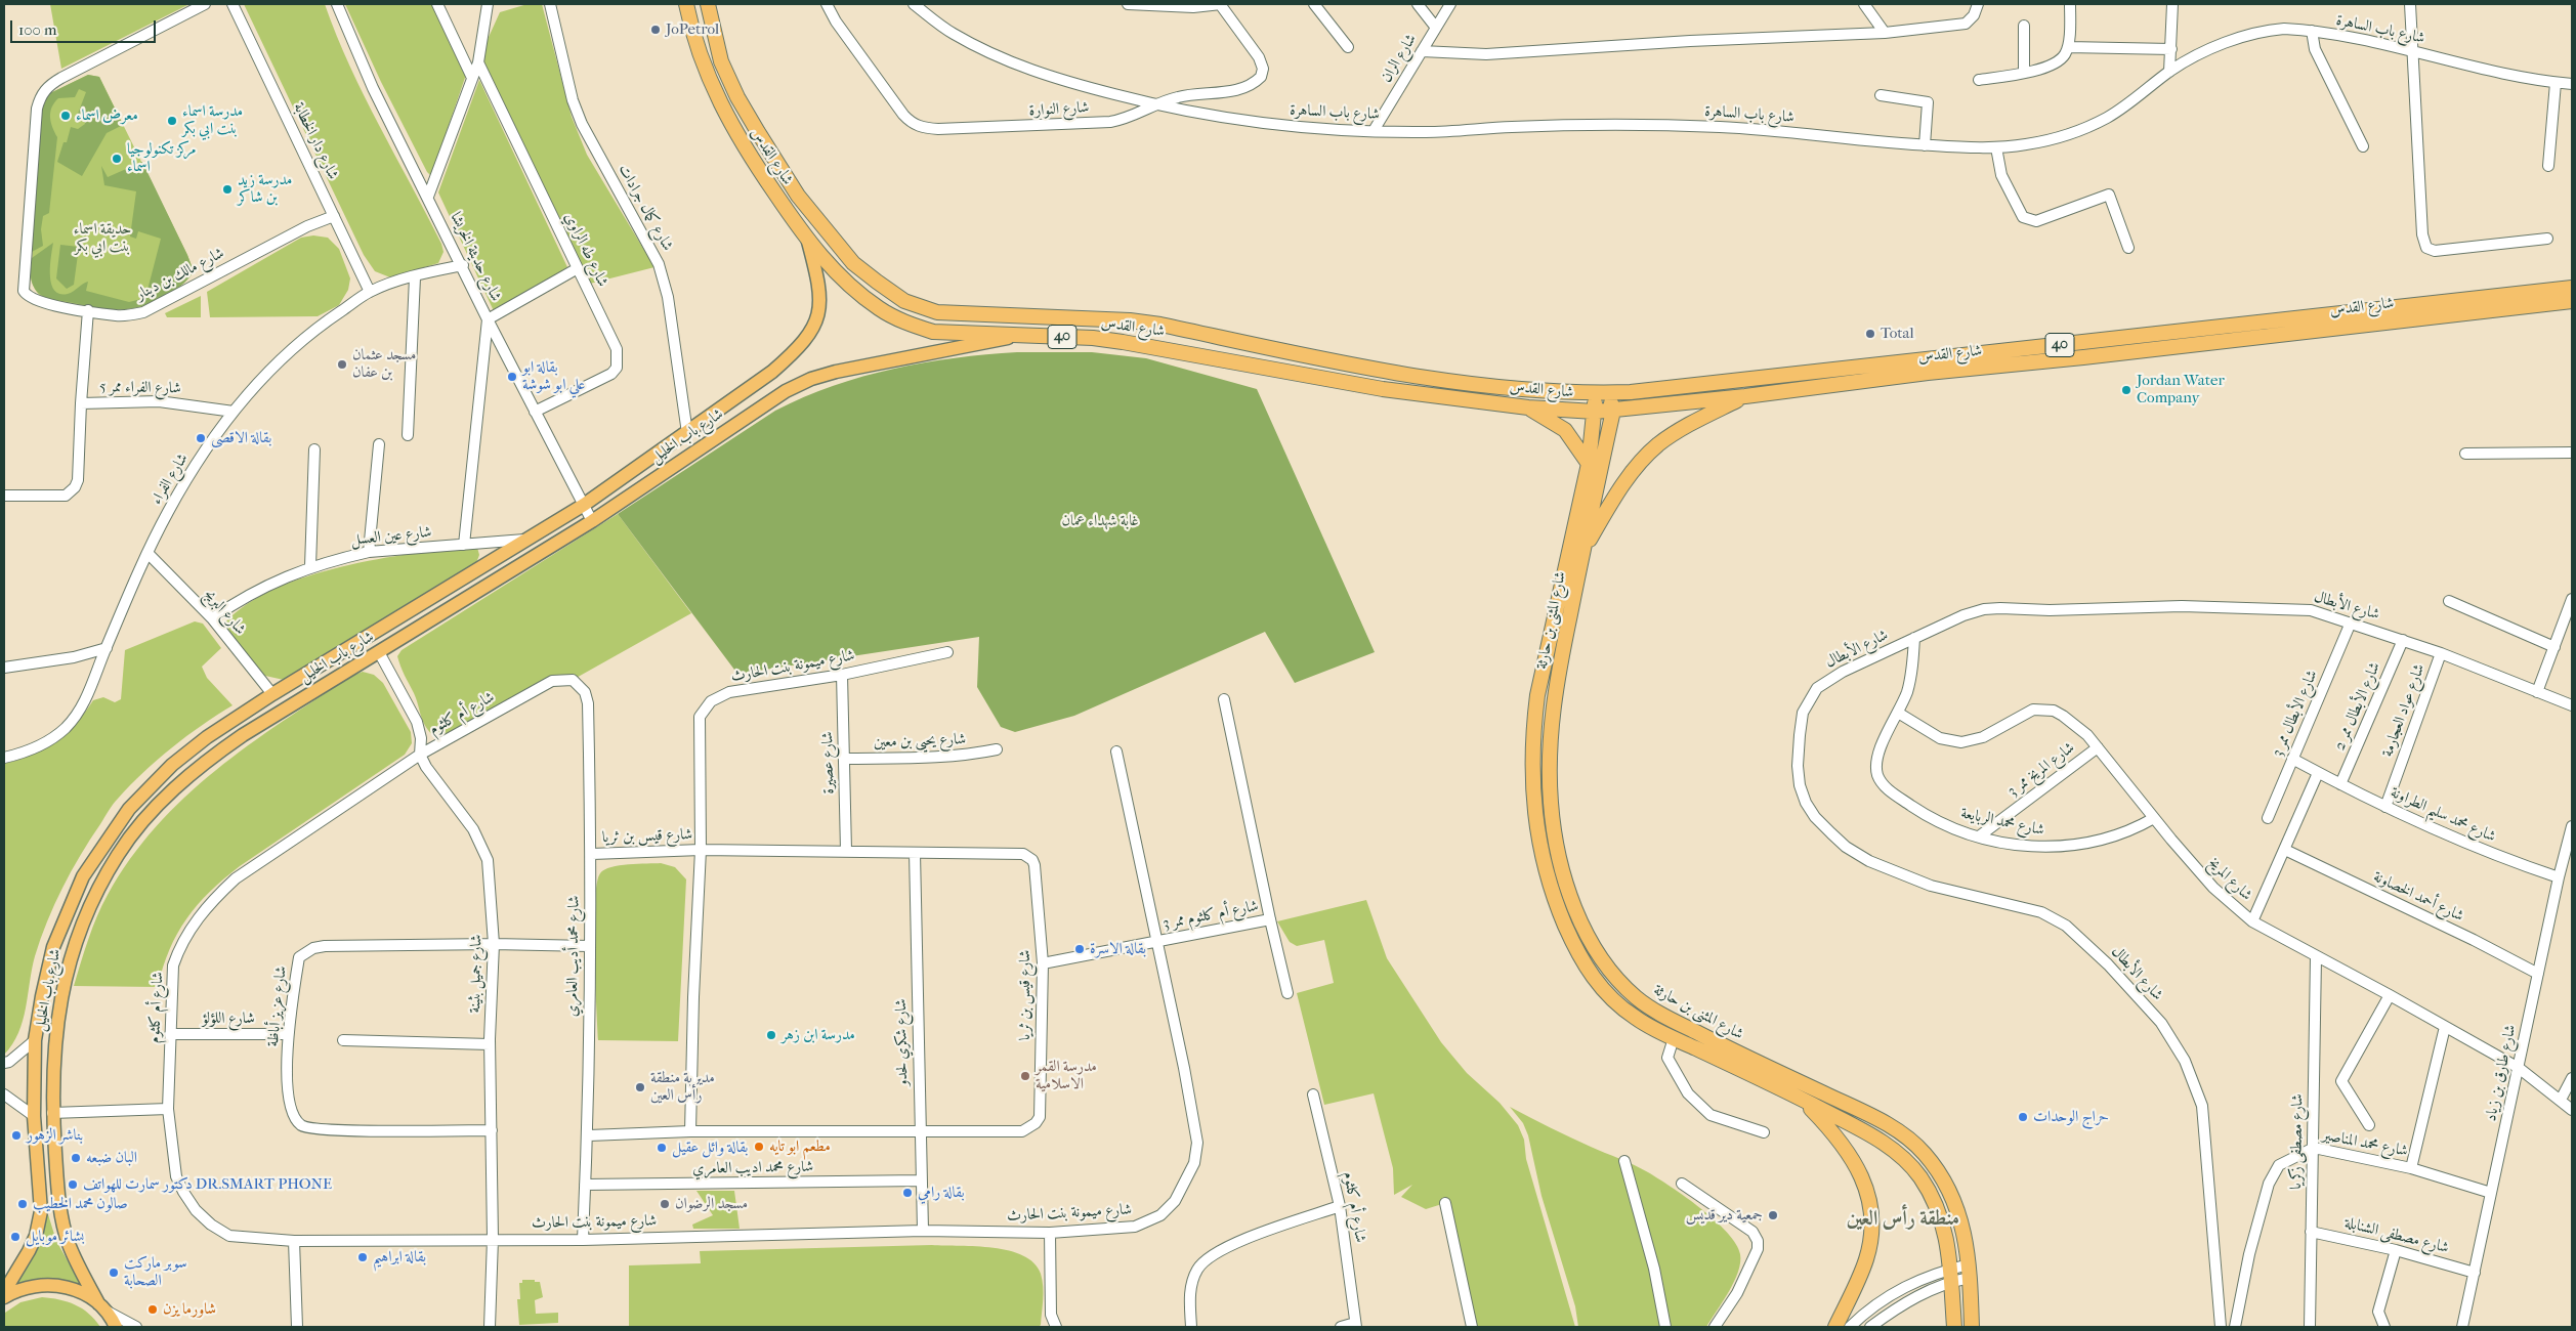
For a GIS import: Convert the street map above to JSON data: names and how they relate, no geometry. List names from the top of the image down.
{
  "streets": {
    "highway": ["شارع القدس", "40", "شارع المثنى بن حارثة"],
    "main road": ["شارع باب الخليل"],
    "street": [
      "شارع باب الساهرة",
      "شارع الران",
      "شارع النوارة",
      "شارع دار الخطابة",
      "شارع كمال جرادات",
      "شارع طه الراوي",
      "شارع حديثة الخريشا",
      "شارع مالك بن دينار",
      "شارع الفراء ممر 5",
      "شارع الفراء",
      "شارع عين العسل",
      "شارع الأبطال",
      "شارع البريج",
      "شارع ميمونة بنت الحارث",
      "شارع الأبطال ممر 2",
      "شارع عواد العجارمة",
      "شارع أم كلثوم",
      "شارع الأبطال ممر 3",
      "شارع يحيى بن معين",
      "شارع عصيرة",
      "شارع المريخ ممر 3",
      "شارع محمد سليم الطراونة",
      "شارع محمد الربايعة",
      "شارع قيس بن ثريا",
      "شارع المريخ",
      "شارع أحمد الخصاونة",
      "شارع أم كلثوم ممر 3",
      "شارع محمد أديب العامري",
      "شارع جميل بثينة",
      "شارع عزيز أباظة",
      "شارع اللؤلؤ",
      "شارع شكري لحدو",
      "شارع طارق بن زياد",
      "شارع مصطفى زكريا",
      "شارع محمد المناصير",
      "شارع محمد اديب العامري",
      "شارع مصطفى الشنابلة"
    ]
  },
  "crossings": [
    ["شارع باب الساهرة", "شارع الران"],
    ["شارع باب الساهرة", "شارع النوارة"],
    ["شارع دار الخطابة", "شارع مالك بن دينار"],
    ["شارع دار الخطابة", "شارع الفراء"],
    ["شارع القدس", "شارع باب الخليل"],
    ["شارع القدس", "شارع المثنى بن حارثة"],
    ["شارع كمال جرادات", "شارع باب الخليل"],
    ["شارع طه الراوي", "شارع حديثة الخريشا"],
    ["شارع حديثة الخريشا", "شارع باب الخليل"],
    ["شارع حديثة الخريشا", "شارع الفراء"],
    ["شارع الفراء ممر 5", "شارع الفراء"],
    ["شارع باب الخليل", "شارع عين العسل"],
    ["شارع باب الخليل", "شارع البريج"],
    ["شارع باب الخليل", "شارع جميل بثينة"],
    ["شارع الفراء", "شارع البريج"],
    ["شارع عين العسل", "شارع البريج"],
    ["شارع الأبطال", "شارع الأبطال ممر 2"],
    ["شارع الأبطال", "شارع عواد العجارمة"],
    ["شارع الأبطال", "شارع الأبطال ممر 3"],
    ["شارع الأبطال", "شارع محمد الربايعة"],
    ["شارع ميمونة بنت الحارث", "شارع أم كلثوم"],
    ["شارع ميمونة بنت الحارث", "شارع عصيرة"],
    ["شارع ميمونة بنت الحارث", "شارع قيس بن ثريا"],
    ["شارع ميمونة بنت الحارث", "شارع أم كلثوم ممر 3"],
    ["شارع ميمونة بنت الحارث", "شارع محمد أديب العامري"],
    ["شارع ميمونة بنت الحارث", "شارع جميل بثينة"],
    ["شارع ميمونة بنت الحارث", "شارع شكري لحدو"],
    ["شارع الأبطال ممر 2", "شارع محمد سليم الطراونة"],
    ["شارع عواد العجارمة", "شارع محمد سليم الطراونة"],
    ["شارع أم كلثوم", "شارع محمد أديب العامري"],
    ["شارع أم كلثوم", "شارع جميل بثينة"],
    ["شارع أم كلثوم", "شارع اللؤلؤ"],
    ["شارع الأبطال ممر 3", "شارع محمد سليم الطراونة"],
    ["شارع يحيى بن معين", "شارع عصيرة"],
    ["شارع عصيرة", "شارع قيس بن ثريا"],
    ["شارع المريخ ممر 3", "شارع محمد الربايعة"],
    ["شارع المريخ ممر 3", "شارع المريخ"],
    ["شارع محمد سليم الطراونة", "شارع طارق بن زياد"],
    ["شارع محمد الربايعة", "شارع المريخ"],
    ["شارع قيس بن ثريا", "شارع أم كلثوم ممر 3"],
    ["شارع قيس بن ثريا", "شارع محمد أديب العامري"],
    ["شارع قيس بن ثريا", "شارع شكري لحدو"],
    ["شارع المريخ", "شارع طارق بن زياد"],
    ["شارع المريخ", "شارع مصطفى زكريا"],
    ["شارع أحمد الخصاونة", "شارع طارق بن زياد"],
    ["شارع محمد أديب العامري", "شارع عزيز أباظة"],
    ["شارع محمد أديب العامري", "شارع محمد اديب العامري"],
    ["شارع جميل بثينة", "شارع عزيز أباظة"],
    ["شارع عزيز أباظة", "شارع اللؤلؤ"],
    ["شارع شكري لحدو", "شارع محمد اديب العامري"],
    ["شارع طارق بن زياد", "شارع محمد المناصير"],
    ["شارع طارق بن زياد", "شارع مصطفى الشنابلة"],
    ["شارع مصطفى زكريا", "شارع محمد المناصير"],
    ["شارع مصطفى زكريا", "شارع مصطفى الشنابلة"]
  ],
  "districts": ["منطقة رأس العين"],
  "parks": ["حديقة اسماء بنت ابي بكر", "غابة شهداء عمان"],
  "places": [
    "JoPetrol",
    "معرض اسماء",
    "مدرسة اسماء بنت ابي بكر",
    "مركز تكنولوجيا اسماء",
    "مدرسة زيد بن شاكر",
    "Total",
    "مسجد عثمان بن عفان",
    "بقالة ابو علي ابو شوشة",
    "Jordan Water Company",
    "بقالة الاقصى",
    "بقالة الاسرة",
    "مدرسة ابن زهر",
    "مدرسة القمر الاسلامية",
    "مديرية منطقة رأس العين",
    "حراج الوحدات",
    "بناشر الزهور",
    "مطعم ابو تايه",
    "بقالة وائل عقيل",
    "البان ضبعه",
    "دكتور سمارت للهواتف DR.SMART PHONE",
    "بقالة رامي",
    "صالون محمد الخطيب",
    "مسجد الرضوان",
    "جمعية دير قديس",
    "بشائر موبايل",
    "بقالة ابراهيم",
    "سوبر ماركت الصحابة",
    "شاورما يزن"
  ],
  "scale_bar": "100 m"
}
